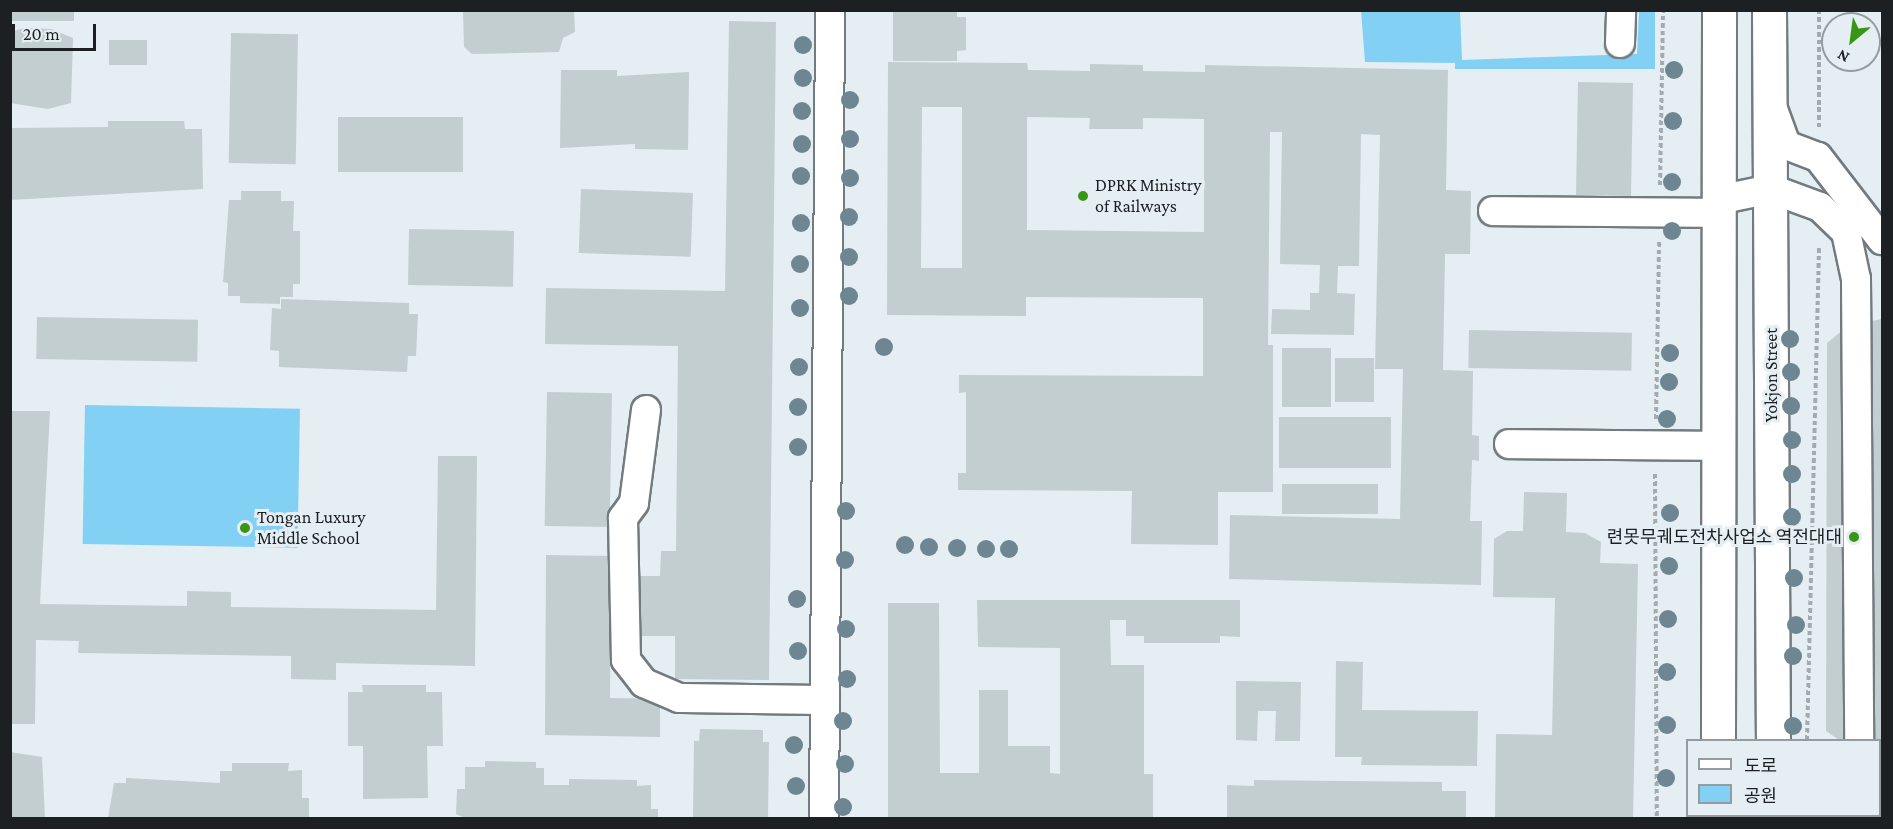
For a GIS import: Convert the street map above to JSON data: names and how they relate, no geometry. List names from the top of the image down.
{
  "streets": {
    "main road": ["Yokjon Street"]
  },
  "places": ["DPRK Ministry of Railways", "Tongan Luxury Middle School", "련못무궤도전차사업소 역전대대"],
  "legend": ["도로", "공원"],
  "scale_bar": "20 m",
  "north": "bottom left"
}
